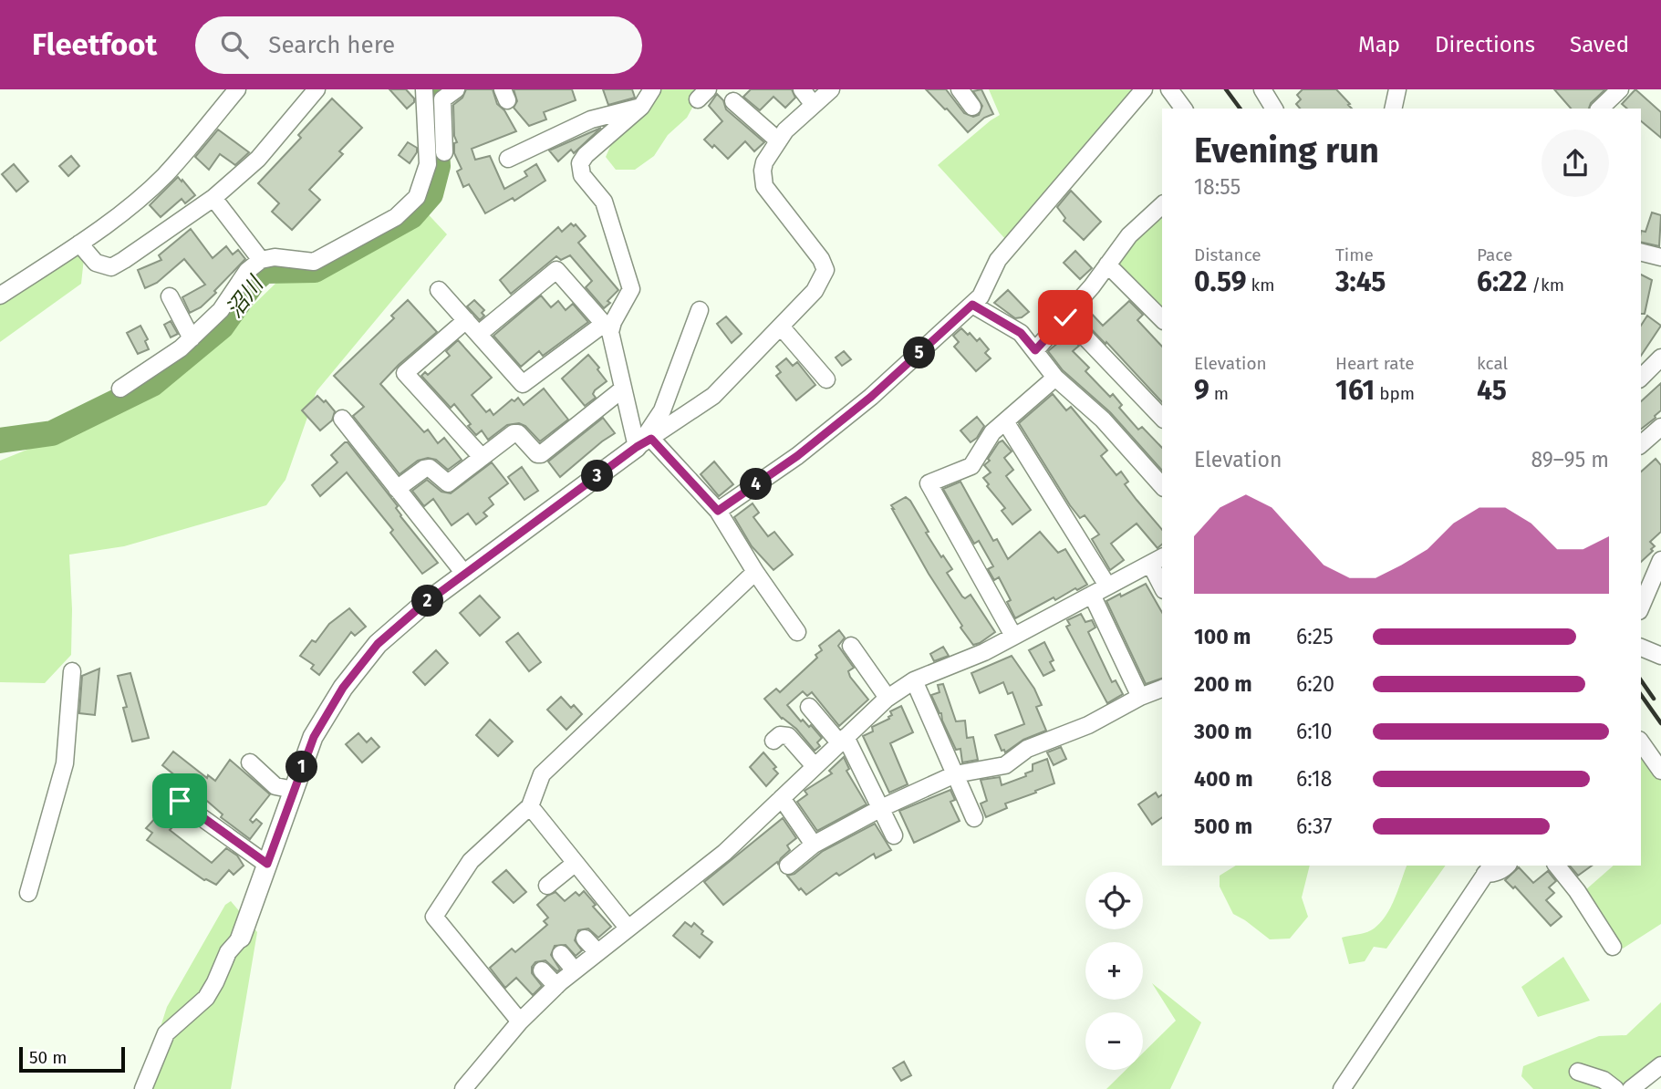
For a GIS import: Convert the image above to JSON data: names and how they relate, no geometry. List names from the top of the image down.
{
  "water": ["沼川"],
  "scale_bar": "50 m",
  "page": {
    "header": "Fleetfoot",
    "search": "Search here",
    "nav": ["Map", "Directions", "Saved"],
    "heading": ["Evening run", "18:55"],
    "stats": [
      ["Distance", "0.59 km"],
      ["Time", "3:45"],
      ["Pace", "6:22 /km"],
      ["Elevation", "9 m"],
      ["Heart rate", "161 bpm"],
      ["kcal", "45"]
    ],
    "pins": [
      "5",
      "3",
      "4",
      "2",
      "1"
    ],
    "chart": ["Elevation", "89–95 m"],
    "list": [
      {
        "name": "100 m",
        "note": "6:25"
      },
      {
        "name": "200 m",
        "note": "6:20"
      },
      {
        "name": "300 m",
        "note": "6:10"
      },
      {
        "name": "400 m",
        "note": "6:18"
      },
      {
        "name": "500 m",
        "note": "6:37"
      }
    ],
    "map_buttons": ["+", "−"],
    "scale": "50 m"
  }
}
